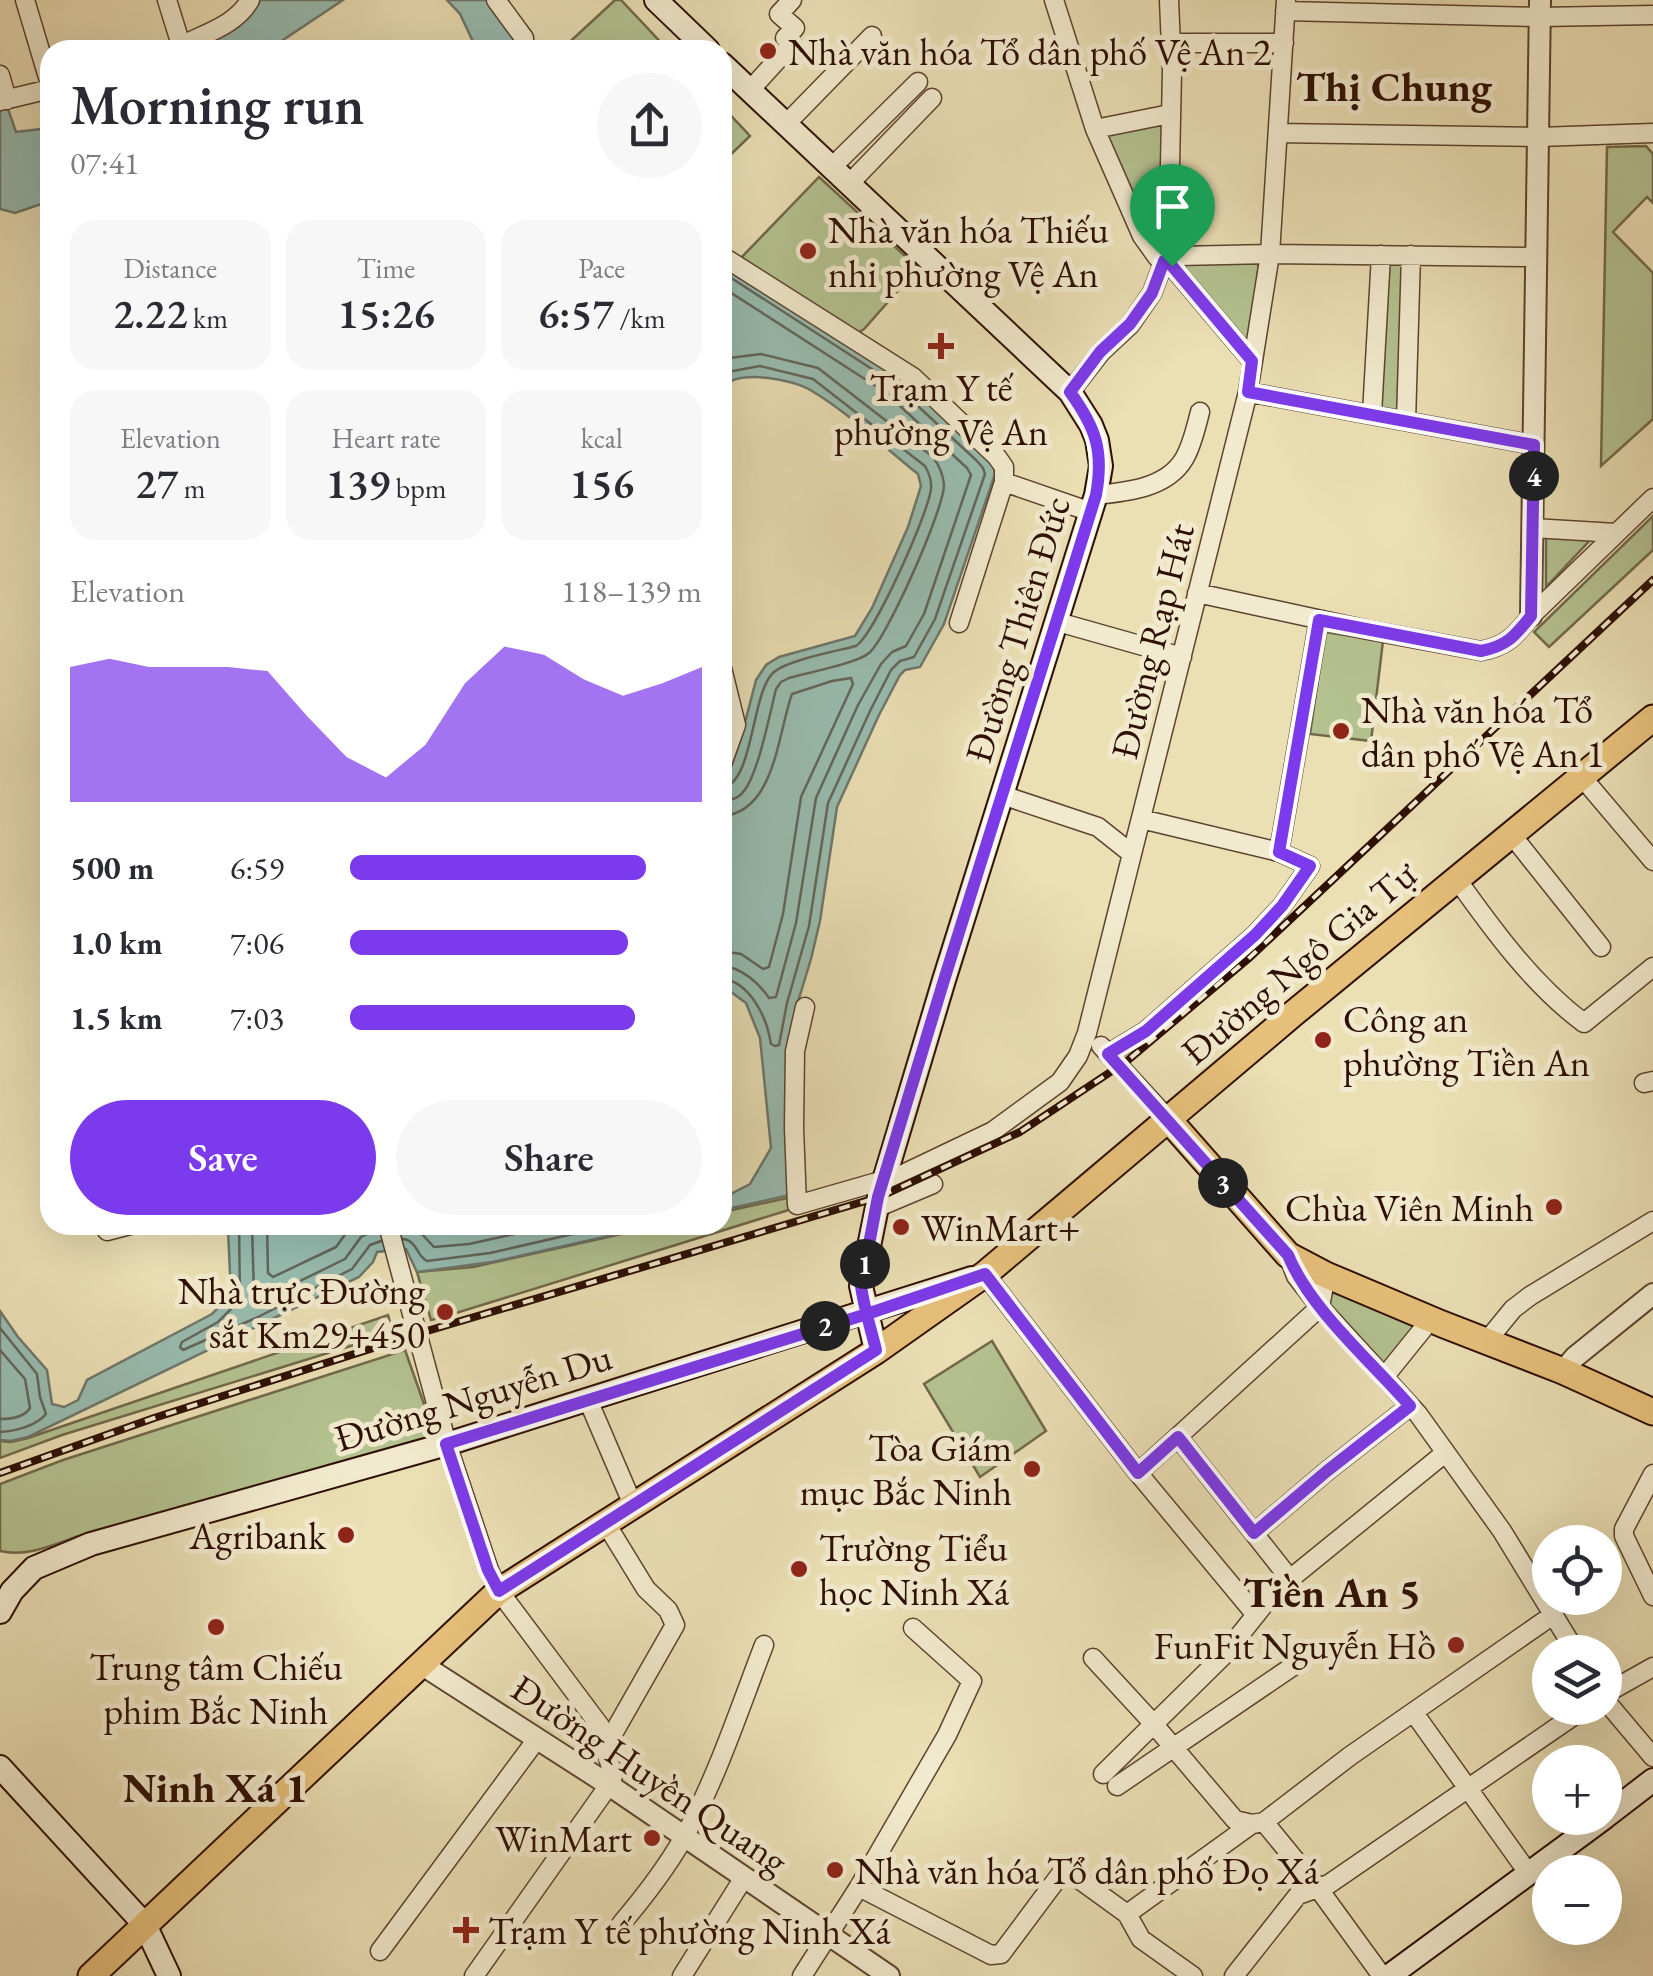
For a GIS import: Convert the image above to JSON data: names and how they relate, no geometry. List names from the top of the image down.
{
  "streets": {
    "main road": ["Đường Thiên Đức", "Đường Ngô Gia Tự", "Đường Nguyễn Du"],
    "street": ["Đường Rạp Hát", "Đường Huyền Quang"]
  },
  "crossings": [
    ["Đường Thiên Đức", "Đường Rạp Hát"],
    ["Đường Thiên Đức", "Đường Ngô Gia Tự"],
    ["Đường Thiên Đức", "Đường Nguyễn Du"],
    ["Đường Ngô Gia Tự", "Đường Nguyễn Du"],
    ["Đường Ngô Gia Tự", "Đường Huyền Quang"]
  ],
  "districts": ["Thị Chung", "Tiền An 5", "Ninh Xá 1"],
  "places": {
    "other": [
      "Nhà văn hóa Tổ dân phố Vệ An 2",
      "Nhà văn hóa Thiếu nhi phường Vệ An",
      "Nhà văn hóa Tổ dân phố Vệ An 1",
      "Công an phường Tiền An",
      "Chùa Viên Minh",
      "WinMart+",
      "Nhà trực Đường sắt Km29+450",
      "Tòa Giám mục Bắc Ninh",
      "Agribank",
      "Trường Tiểu học Ninh Xá",
      "Trung tâm Chiếu phim Bắc Ninh",
      "FunFit Nguyễn Hồ",
      "WinMart",
      "Nhà văn hóa Tổ dân phố Đọ Xá"
    ],
    "health": ["Trạm Y tế phường Vệ An", "Trạm Y tế phường Ninh Xá"]
  },
  "page": {
    "heading": ["Morning run", "07:41"],
    "stats": [
      ["Distance", "2.22 km"],
      ["Time", "15:26"],
      ["Pace", "6:57 /km"],
      ["Elevation", "27 m"],
      ["Heart rate", "139 bpm"],
      ["kcal", "156"]
    ],
    "pins": [
      "4",
      "3",
      "1",
      "2"
    ],
    "chart": ["Elevation", "118–139 m"],
    "list": [
      {
        "name": "500 m",
        "note": "6:59"
      },
      {
        "name": "1.0 km",
        "note": "7:06"
      },
      {
        "name": "1.5 km",
        "note": "7:03"
      }
    ],
    "buttons": ["Save", "Share"],
    "map_buttons": ["+", "−"]
  }
}
